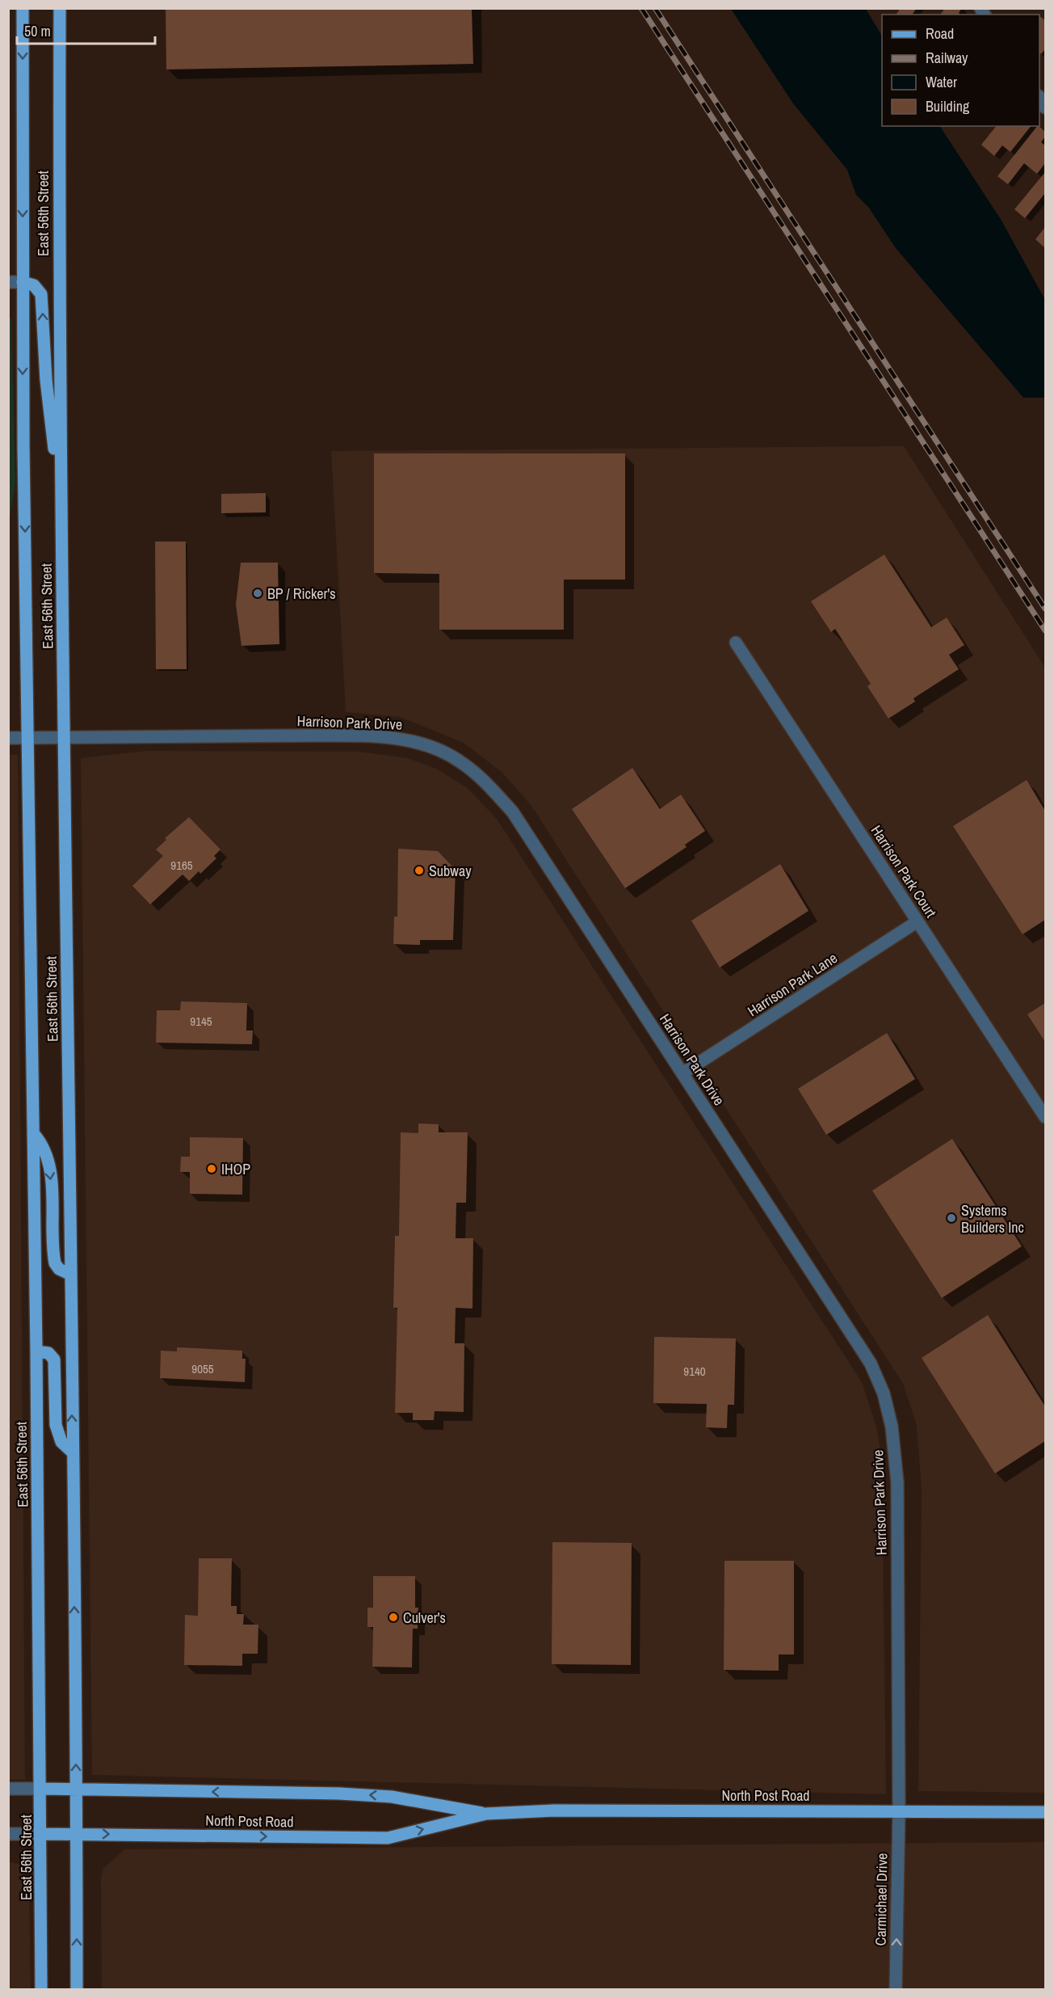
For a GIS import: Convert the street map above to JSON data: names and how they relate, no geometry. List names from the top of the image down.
{
  "streets": {
    "main road": ["East 56th Street", "North Post Road"],
    "street": [
      "Harrison Park Drive",
      "Harrison Park Court",
      "Harrison Park Lane",
      "Carmichael Drive"
    ]
  },
  "crossings": [
    ["East 56th Street", "Harrison Park Drive"],
    ["East 56th Street", "North Post Road"],
    ["Harrison Park Drive", "Harrison Park Lane"],
    ["Harrison Park Drive", "North Post Road"],
    ["Harrison Park Drive", "Carmichael Drive"],
    ["Harrison Park Court", "Harrison Park Lane"],
    ["North Post Road", "Carmichael Drive"]
  ],
  "one_way": ["Carmichael Drive"],
  "places": [
    "BP / Ricker's",
    "Subway",
    "IHOP",
    "Systems Builders Inc",
    "Culver's"
  ],
  "house_numbers": [
    "9165",
    "9145",
    "9055",
    "9140"
  ],
  "legend": [
    "Road",
    "Railway",
    "Water",
    "Building"
  ],
  "scale_bar": "50 m"
}
